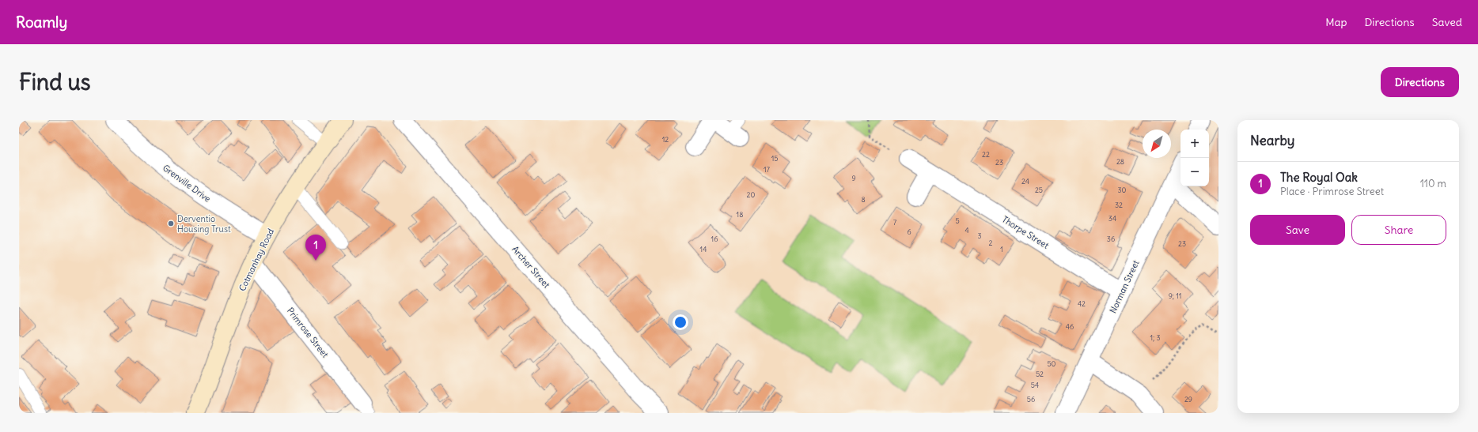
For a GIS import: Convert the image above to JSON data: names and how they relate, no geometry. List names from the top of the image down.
{
  "streets": {
    "street": [
      "Grenville Drive",
      "Thorpe Street",
      "Cotmanhay Road",
      "Archer Street",
      "Norman Street",
      "Primrose Street"
    ]
  },
  "crossings": [
    ["Grenville Drive", "Cotmanhay Road"],
    ["Thorpe Street", "Norman Street"],
    ["Cotmanhay Road", "Primrose Street"]
  ],
  "places": ["Derventio Housing Trust"],
  "house_numbers": [
    "12",
    "22",
    "15",
    "28",
    "23",
    "17",
    "9",
    "24",
    "25",
    "30",
    "20",
    "8",
    "32",
    "18",
    "34",
    "5",
    "7",
    "4",
    "6",
    "3",
    "16",
    "36",
    "2",
    "23",
    "14",
    "1",
    "9; 11",
    "42",
    "46",
    "1; 3",
    "50",
    "52",
    "54",
    "56",
    "29"
  ],
  "north": "bottom left",
  "page": {
    "header": "Roamly",
    "nav": ["Map", "Directions", "Saved"],
    "buttons": [
      "Directions",
      ["Save", "Share"]
    ],
    "title": "Find us",
    "heading": "Nearby",
    "map_buttons": ["+", "−"],
    "list": [
      {
        "mark": "1",
        "name": "The Royal Oak",
        "note": "Place · Primrose Street",
        "value": "110 m"
      }
    ],
    "pins": "1"
  }
}
